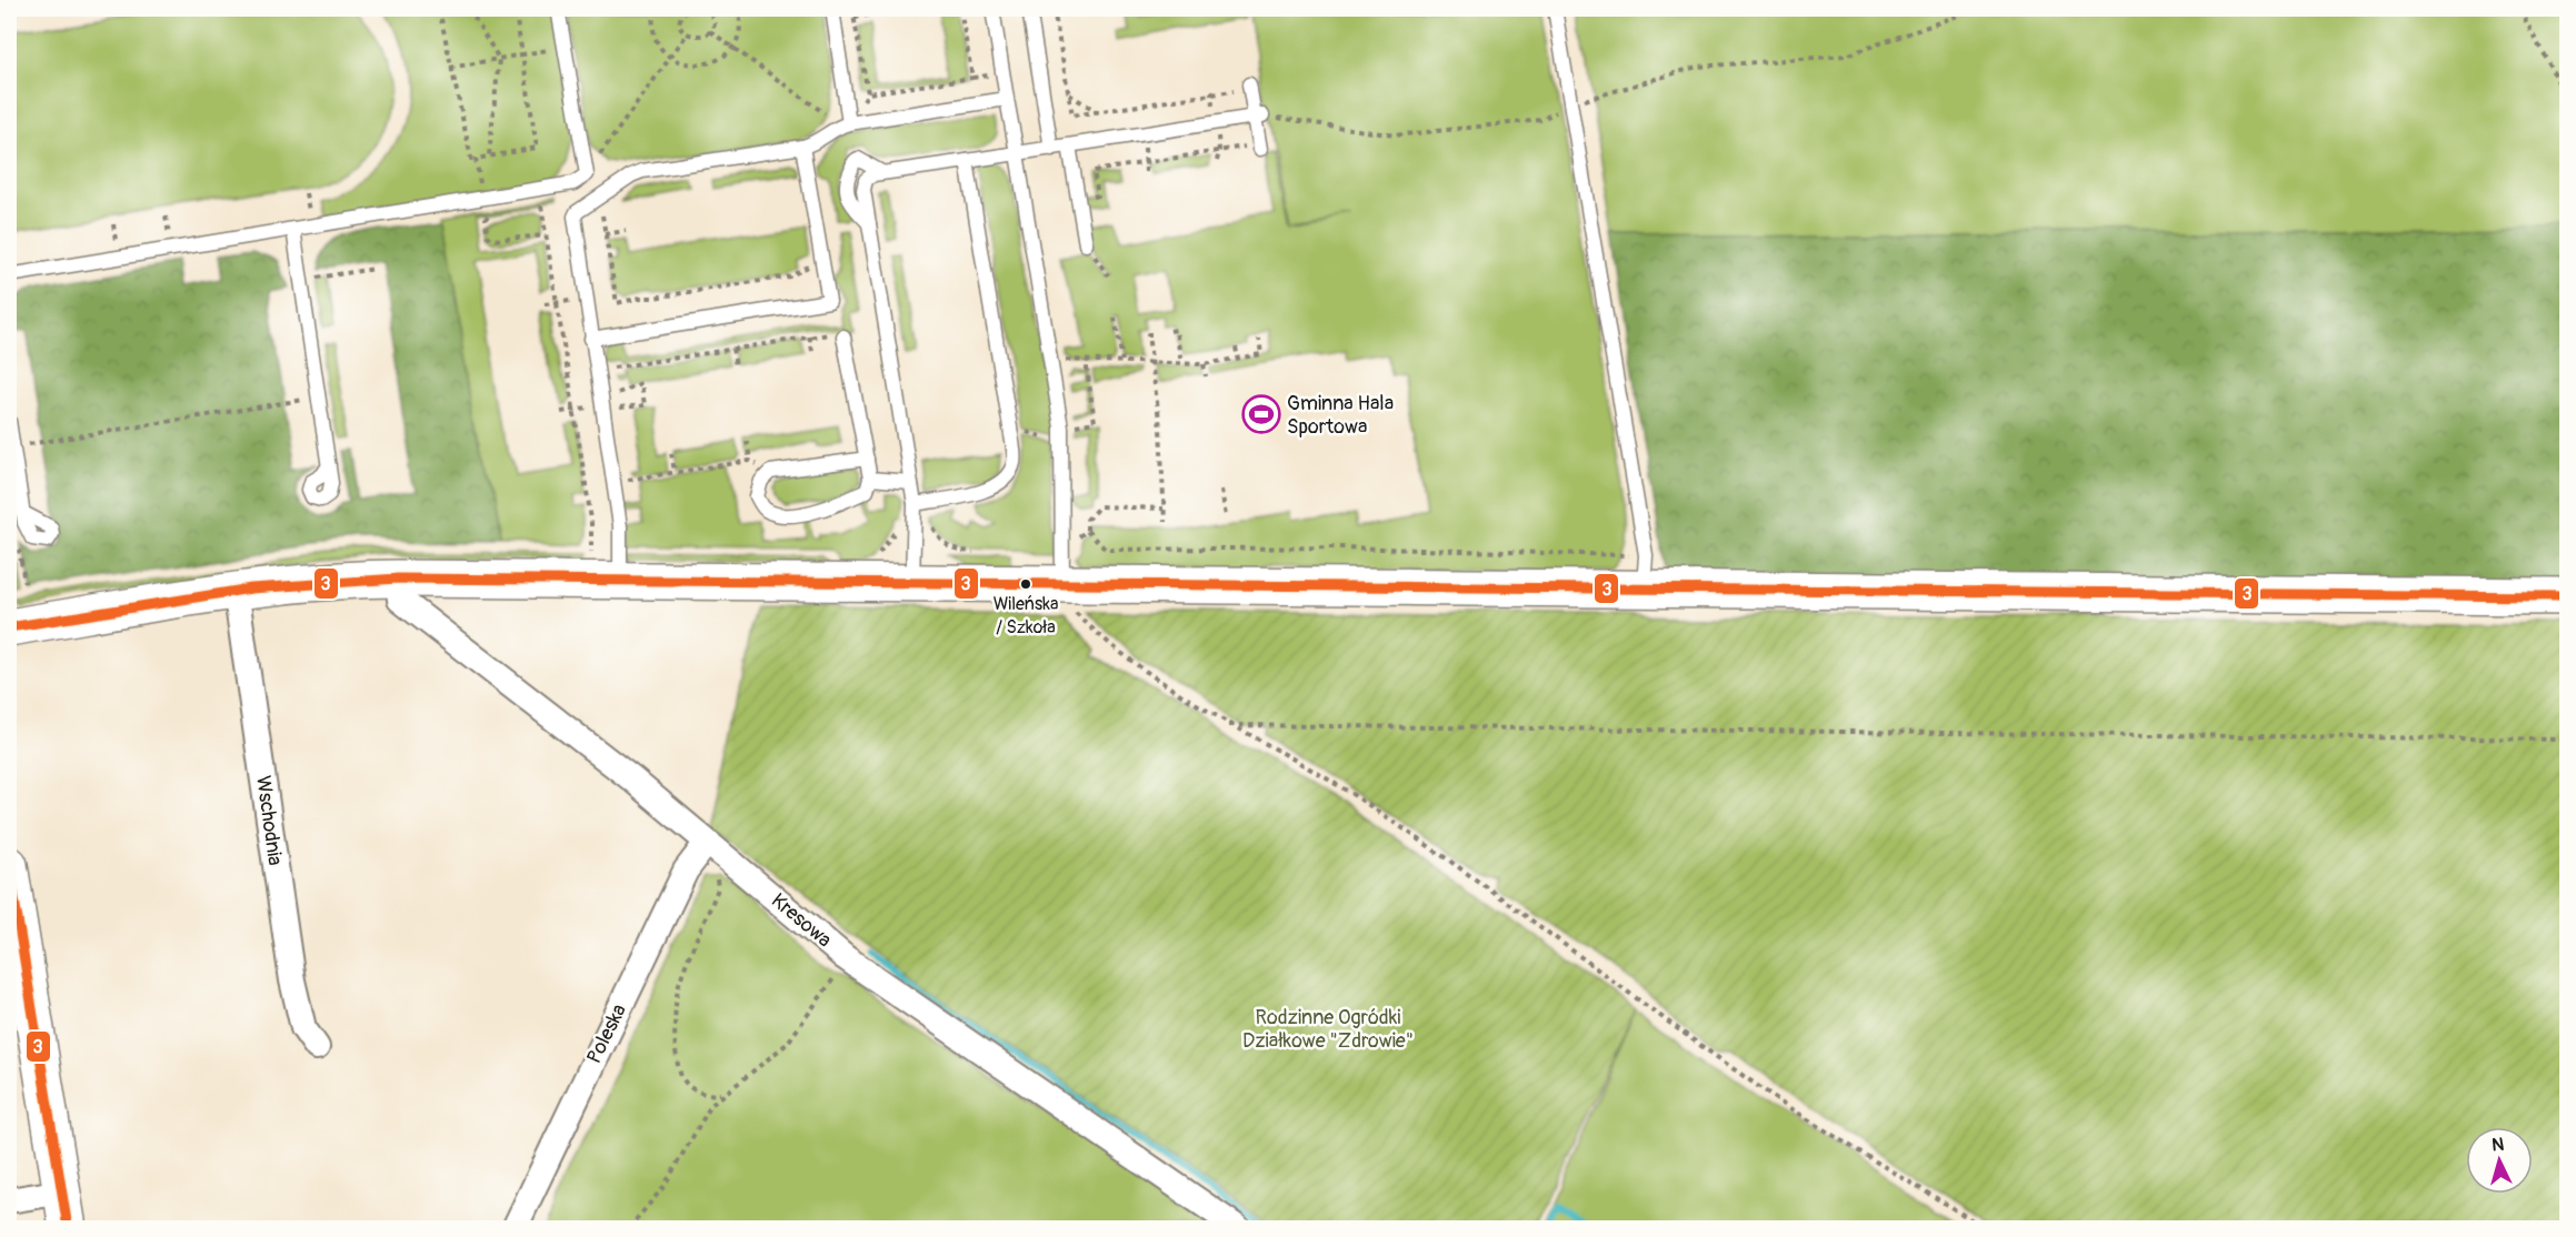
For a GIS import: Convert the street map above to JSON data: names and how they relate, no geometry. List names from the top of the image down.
{
  "streets": {
    "street": ["Wschodnia", "Kresowa", "Poleska"]
  },
  "crossings": [
    ["Kresowa", "Poleska"]
  ],
  "parks": ["Rodzinne Ogródki Działkowe \"Zdrowie\""],
  "places": {
    "sports": ["Gminna Hala Sportowa"],
    "other": ["Wileńska / Szkoła"]
  },
  "lines": ["transit line 3"],
  "north": "top"
}
